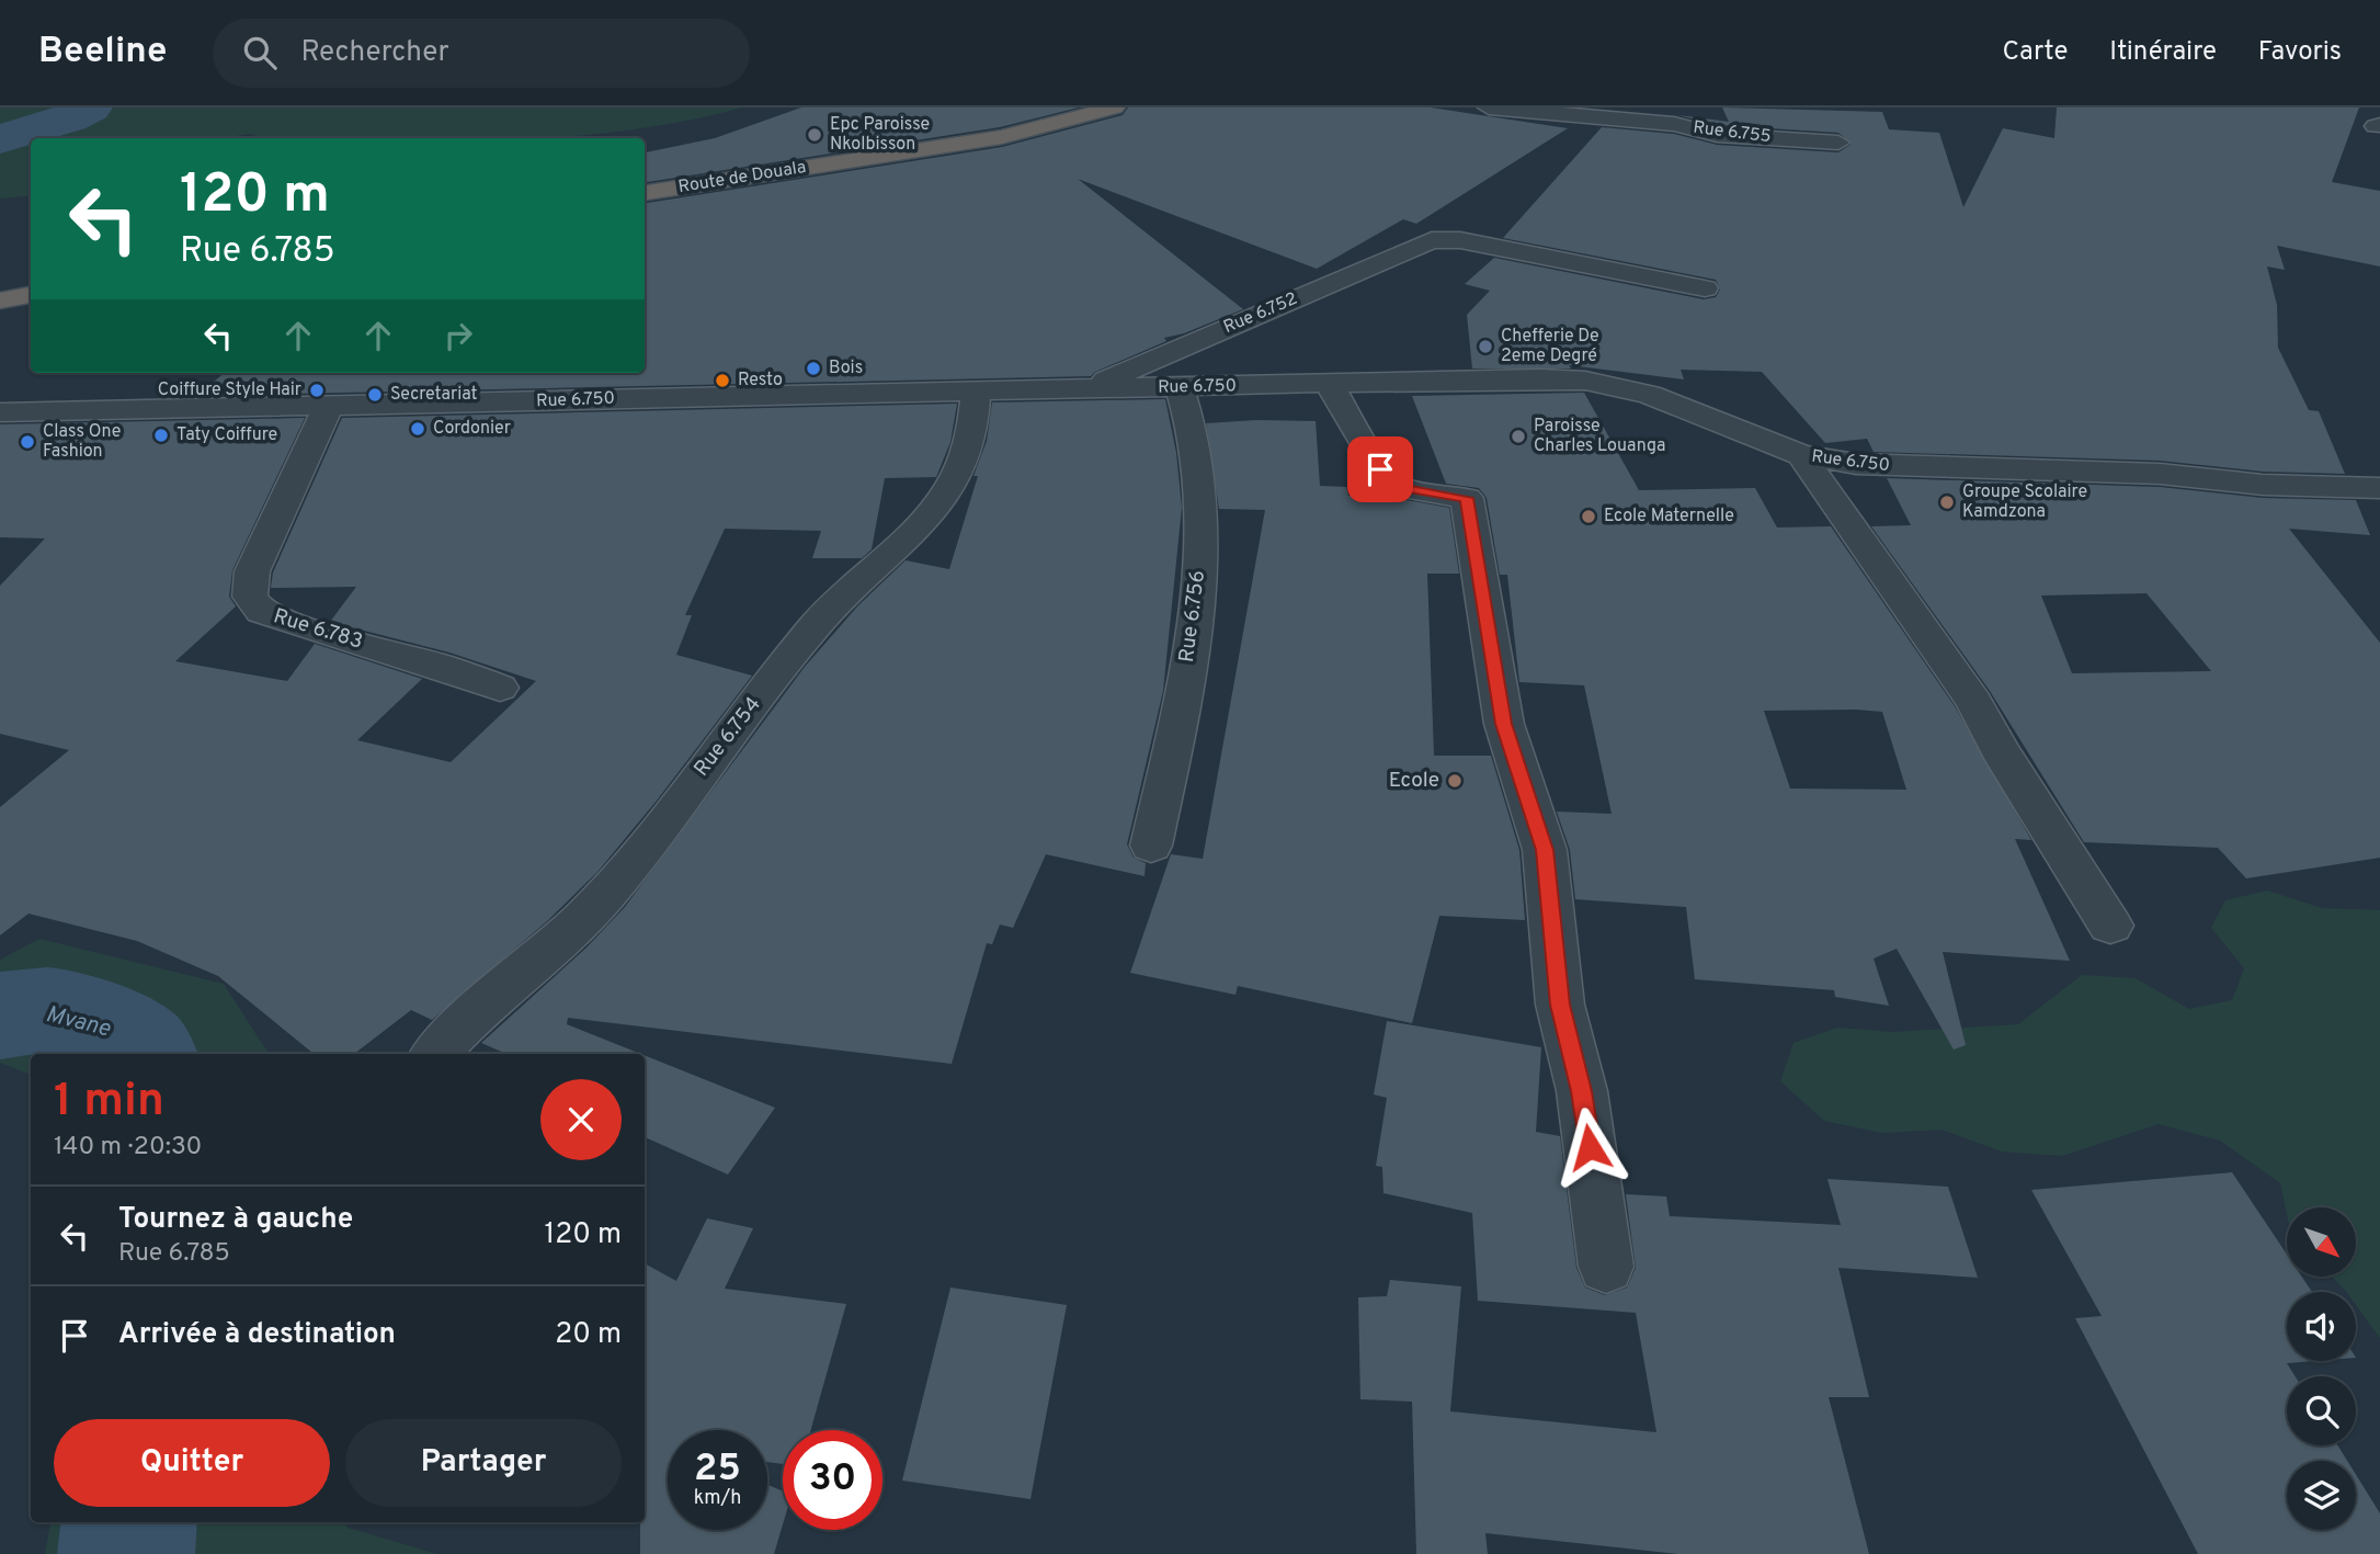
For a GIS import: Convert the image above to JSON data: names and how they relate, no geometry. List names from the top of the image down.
{
  "streets": {
    "highway": ["Route de Douala"],
    "street": [
      "Rue 6.755",
      "Rue 6.752",
      "Rue 6.750",
      "Rue 6.756",
      "Rue 6.783",
      "Rue 6.754"
    ]
  },
  "crossings": [
    ["Rue 6.752", "Rue 6.750"],
    ["Rue 6.750", "Rue 6.756"],
    ["Rue 6.750", "Rue 6.783"],
    ["Rue 6.750", "Rue 6.754"]
  ],
  "water": ["Mvane"],
  "places": [
    "Epc Paroisse Nkolbisson",
    "Chefferie De 2eme Degré",
    "Bois",
    "Resto",
    "Coiffure Style Hair",
    "Secretariat",
    "Cordonier",
    "Taty Coiffure",
    "Paroisse Charles Louanga",
    "Class One Fashion",
    "Groupe Scolaire Kamdzona",
    "Ecole Maternelle",
    "Ecole"
  ],
  "north": "bottom right",
  "page": {
    "header": "Beeline",
    "search": "Rechercher",
    "nav": ["Carte", "Itinéraire", "Favoris"],
    "turn": ["120 m", "Rue 6.785"],
    "heading": ["1 min", "140 m · 20:30"],
    "list": [
      {
        "name": "Tournez à gauche",
        "note": "Rue 6.785",
        "value": "120 m"
      },
      {
        "name": "Arrivée à destination",
        "value": "20 m"
      }
    ],
    "buttons": ["Quitter", "Partager"],
    "speed": "25 km/h",
    "limit": "30"
  }
}
